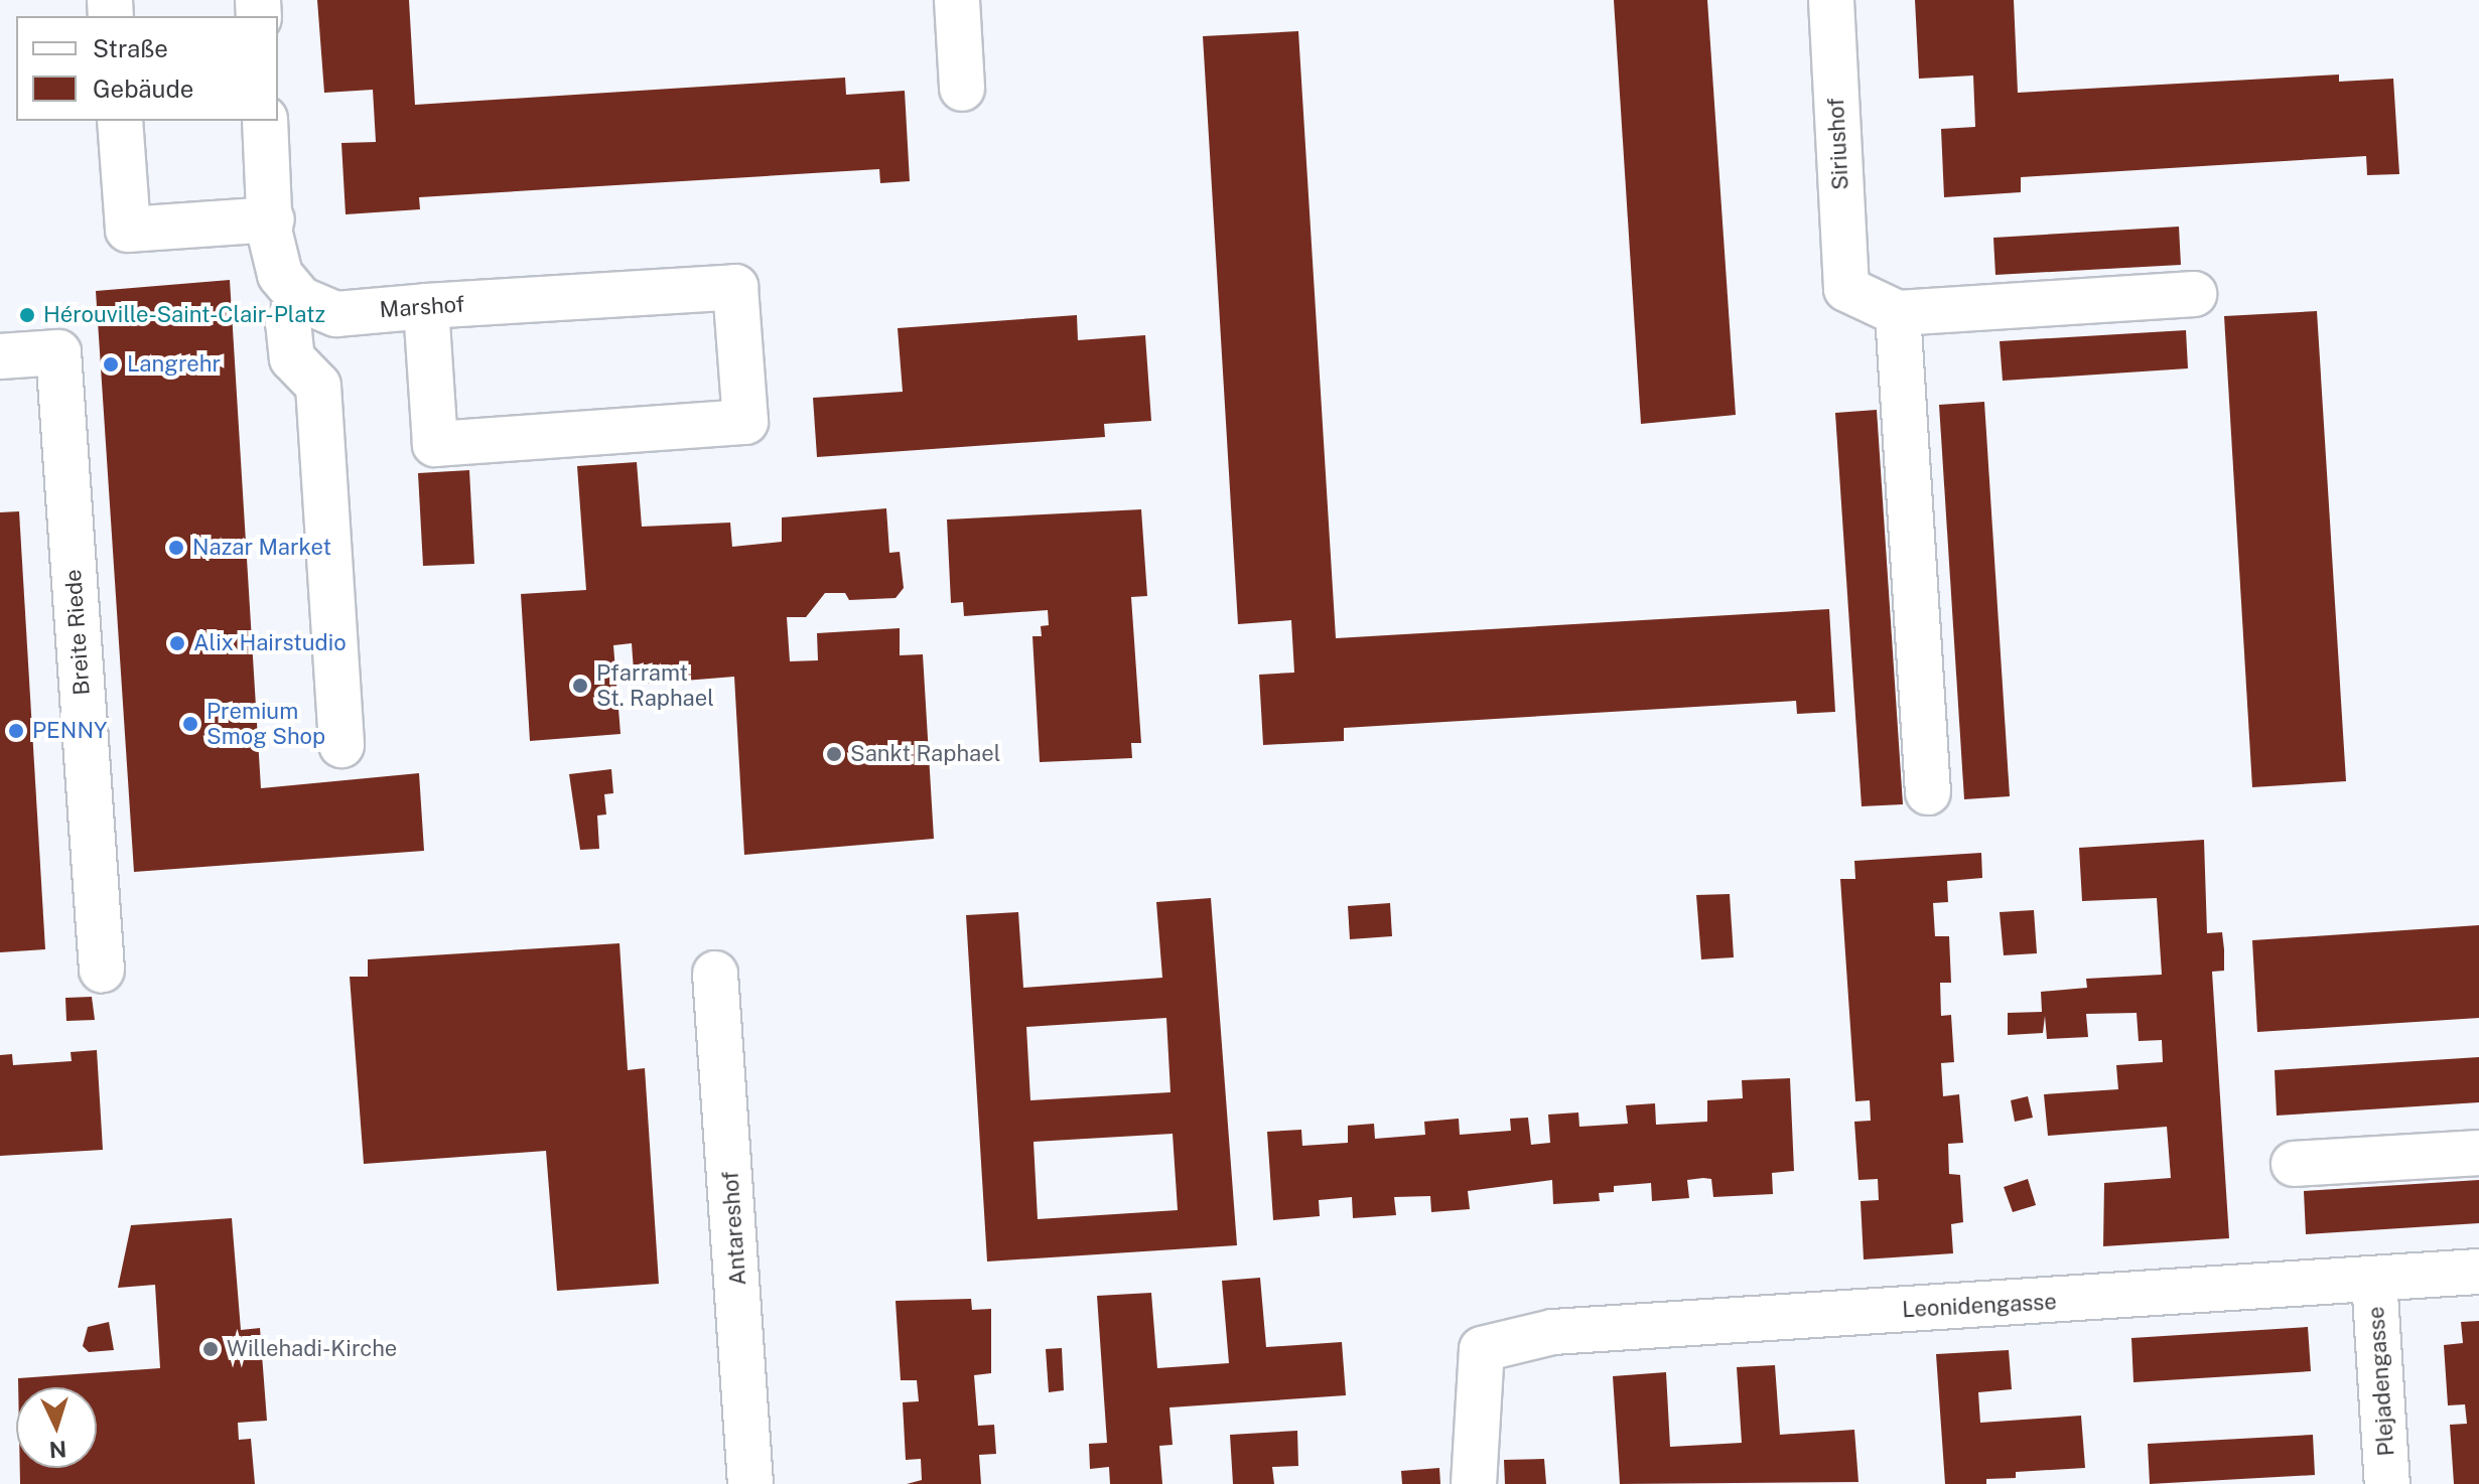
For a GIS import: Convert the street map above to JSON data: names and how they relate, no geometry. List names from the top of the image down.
{
  "streets": {
    "street": [
      "Siriushof",
      "Marshof",
      "Breite Riede",
      "Antareshof",
      "Leonidengasse",
      "Plejadengasse"
    ]
  },
  "crossings": [
    ["Leonidengasse", "Plejadengasse"]
  ],
  "places": [
    "Hérouville-Saint-Clair-Platz",
    "Langrehr",
    "Nazar Market",
    "Alix Hairstudio",
    "Pfarramt St. Raphael",
    "Premium Smog Shop",
    "PENNY",
    "Sankt Raphael",
    "Willehadi-Kirche"
  ],
  "legend": ["Straße", "Gebäude"],
  "north": "bottom"
}
